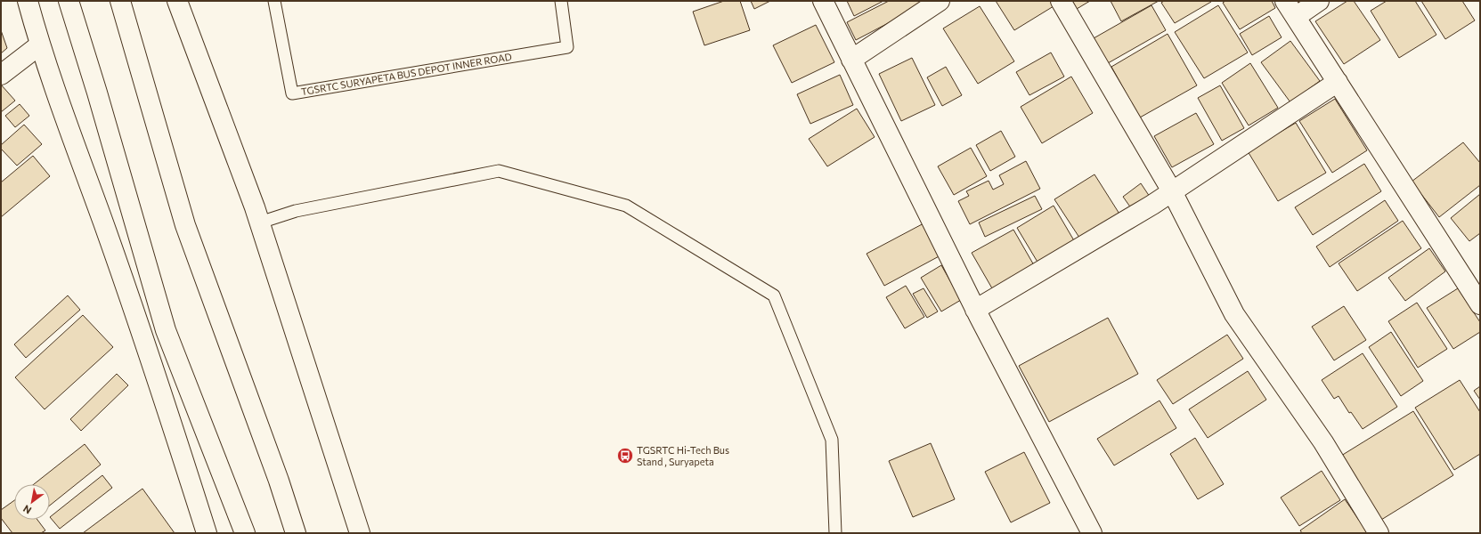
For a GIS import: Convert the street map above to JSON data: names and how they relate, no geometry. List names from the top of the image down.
{
  "streets": {
    "lane": ["TGSRTC SURYAPETA BUS DEPOT INNER ROAD"]
  },
  "places": {
    "bus stop": ["TGSRTC Hi-Tech Bus Stand , Suryapeta"]
  },
  "north": "bottom left"
}
